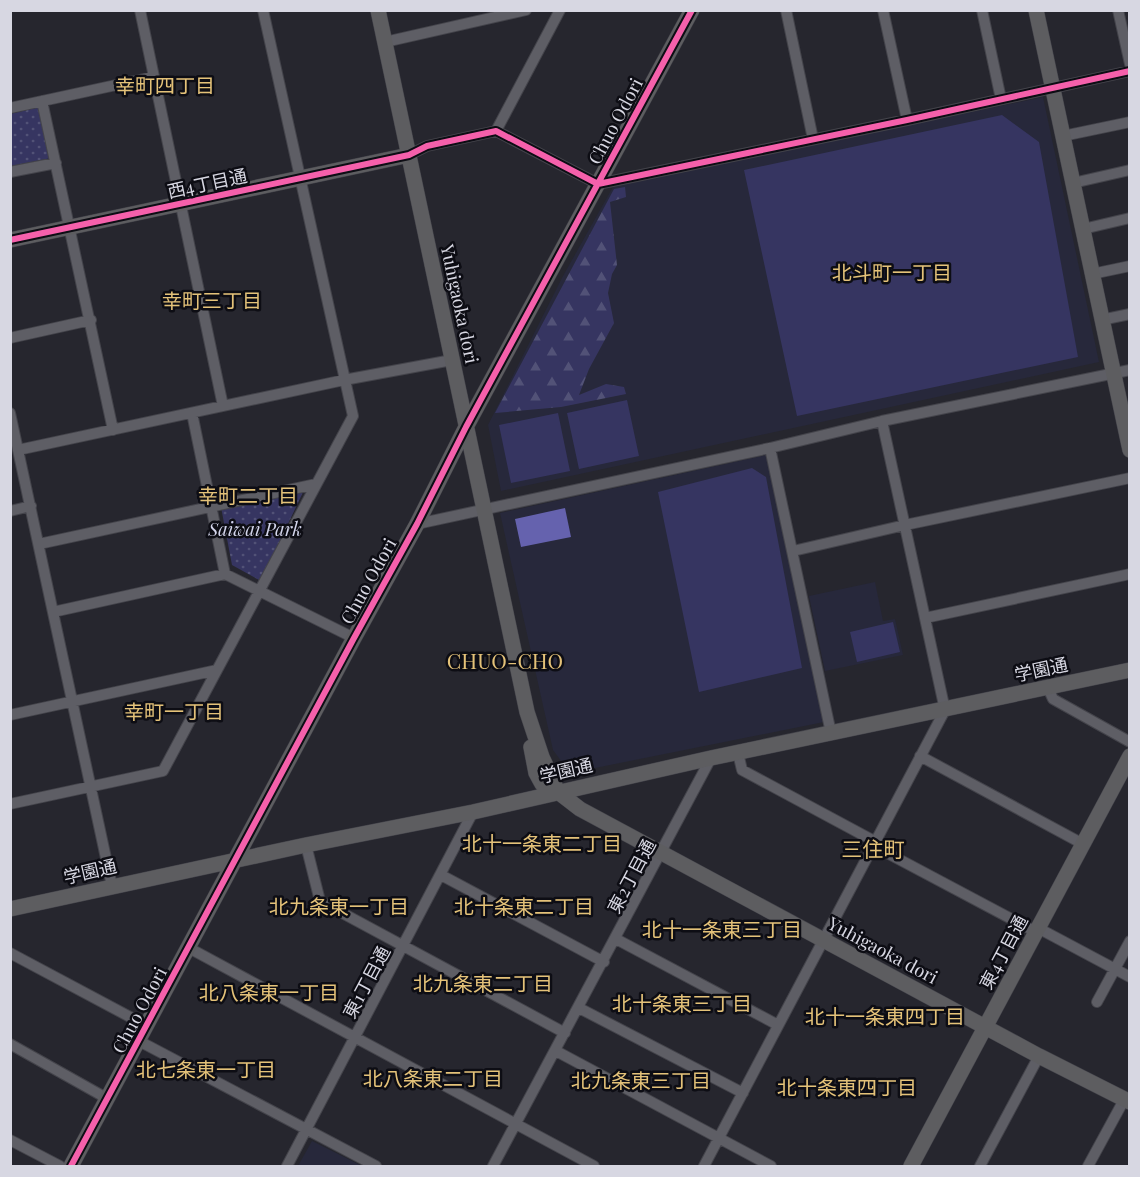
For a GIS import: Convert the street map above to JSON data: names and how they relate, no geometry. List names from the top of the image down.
{
  "streets": {
    "street": [
      "Chuo Odori",
      "西4丁目通",
      "Yuhigaoka dori",
      "学園通",
      "東2丁目通",
      "東4丁目通",
      "東1丁目通"
    ]
  },
  "crossings": [
    ["Chuo Odori", "Yuhigaoka dori"],
    ["Chuo Odori", "学園通"],
    ["西4丁目通", "Yuhigaoka dori"],
    ["Yuhigaoka dori", "学園通"],
    ["Yuhigaoka dori", "東2丁目通"],
    ["Yuhigaoka dori", "東4丁目通"],
    ["学園通", "東2丁目通"],
    ["学園通", "東1丁目通"]
  ],
  "districts": [
    "幸町四丁目",
    "北斗町一丁目",
    "幸町三丁目",
    "幸町二丁目",
    "CHUO-CHO",
    "幸町一丁目",
    "北十一条東二丁目",
    "三住町",
    "北九条東一丁目",
    "北十条東二丁目",
    "北十一条東三丁目",
    "北九条東二丁目",
    "北八条東一丁目",
    "北十条東三丁目",
    "北十一条東四丁目",
    "北七条東一丁目",
    "北八条東二丁目",
    "北九条東三丁目",
    "北十条東四丁目"
  ],
  "parks": ["Saiwai Park"]
}
